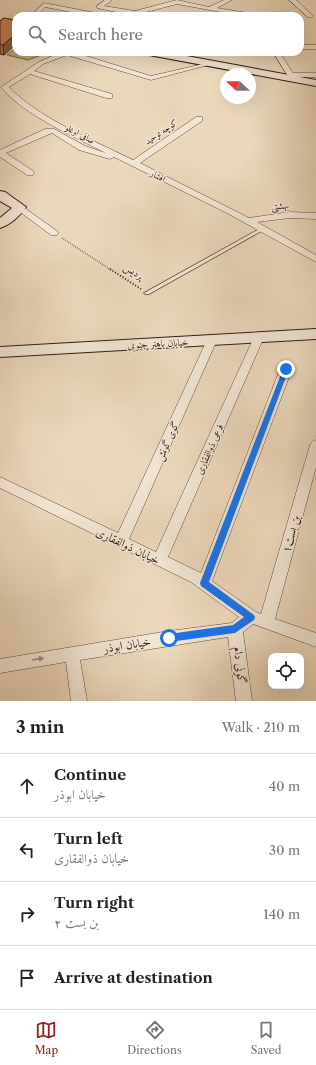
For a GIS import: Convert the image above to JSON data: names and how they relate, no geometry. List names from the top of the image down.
{
  "streets": {
    "street": [
      "کوچه توحید",
      "صافی اوغلو",
      "افشار",
      "بهشتی",
      "خیابان باهنر جنوبی",
      "گوی گونش",
      "فرعی ذوالفقاری",
      "بن بست۱",
      "خیابان ذوالفقاری",
      "خیابان ابوذر",
      "گونی دام"
    ],
    "lane": ["پردیس"]
  },
  "crossings": [
    ["کوچه توحید", "صافی اوغلو"],
    ["کوچه توحید", "افشار"],
    ["صافی اوغلو", "افشار"],
    ["افشار", "بهشتی"],
    ["افشار", "پردیس"],
    ["خیابان باهنر جنوبی", "گوی گونش"],
    ["خیابان باهنر جنوبی", "فرعی ذوالفقاری"],
    ["گوی گونش", "خیابان ذوالفقاری"],
    ["فرعی ذوالفقاری", "خیابان ذوالفقاری"],
    ["بن بست۱", "خیابان ذوالفقاری"],
    ["خیابان ذوالفقاری", "خیابان ابوذر"],
    ["خیابان ابوذر", "گونی دام"]
  ],
  "north": "left",
  "page": {
    "search": "Search here",
    "heading": ["3 min", "Walk · 210 m"],
    "list": [
      ["Continue", "خیابان ابوذر", "40 m"],
      ["Turn left", "خیابان ذوالفقاری", "30 m"],
      ["Turn right", "بن بست ۲", "140 m"],
      "Arrive at destination"
    ],
    "nav": ["Map", "Directions", "Saved"]
  }
}
